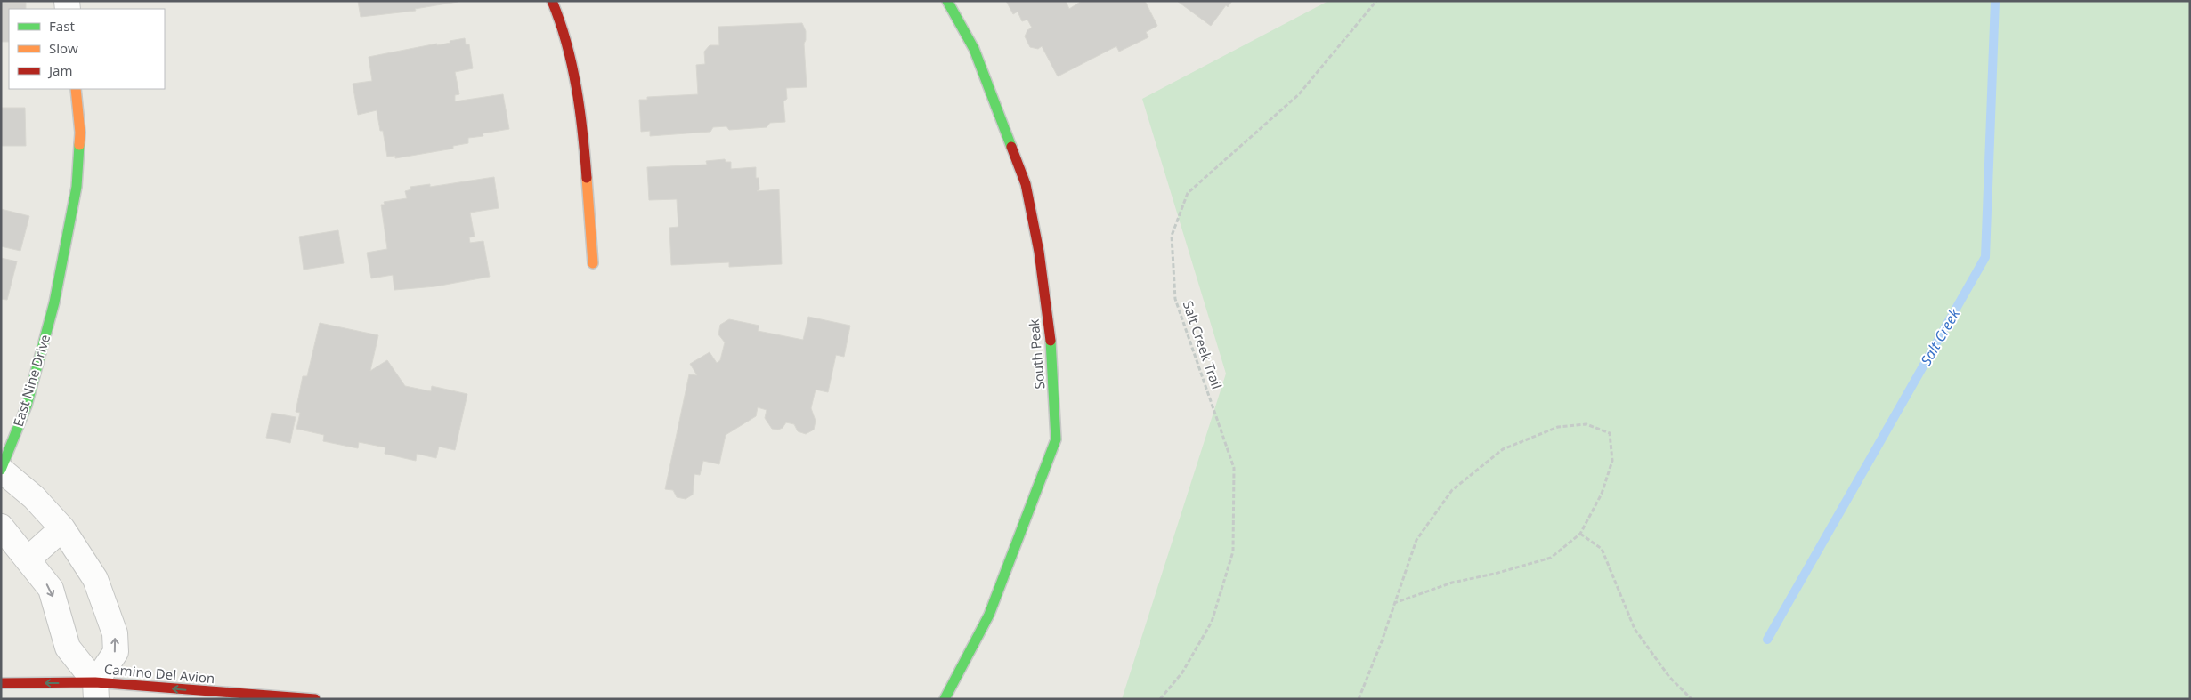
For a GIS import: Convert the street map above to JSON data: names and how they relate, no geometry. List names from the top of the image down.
{
  "streets": {
    "street": ["South Peak", "East Nine Drive", "Camino Del Avion"],
    "path": ["Salt Creek Trail"]
  },
  "crossings": [
    ["East Nine Drive", "Camino Del Avion"]
  ],
  "one_way": ["Camino Del Avion"],
  "water": ["Salt Creek"],
  "legend": ["Fast", "Slow", "Jam"]
}
